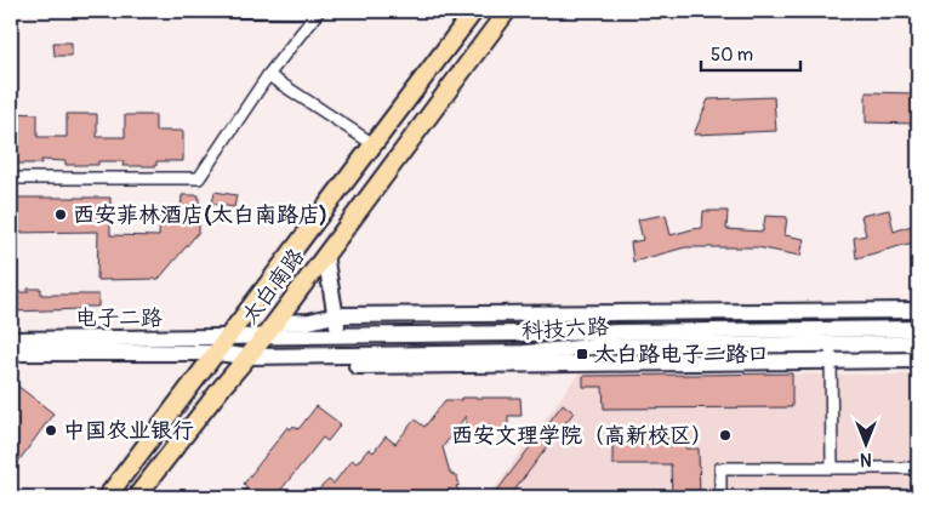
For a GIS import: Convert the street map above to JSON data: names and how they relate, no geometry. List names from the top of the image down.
{
  "streets": {
    "main road": ["太白南路", "电子二路", "科技六路"]
  },
  "crossings": [
    ["太白南路", "电子二路"],
    ["太白南路", "科技六路"],
    ["电子二路", "科技六路"]
  ],
  "places": {
    "other": ["西安菲林酒店(太白南路店)", "中国农业银行", "西安文理学院（高新校区）"],
    "transit": ["太白路电子二路口"]
  },
  "scale_bar": "50 m",
  "north": "bottom"
}
